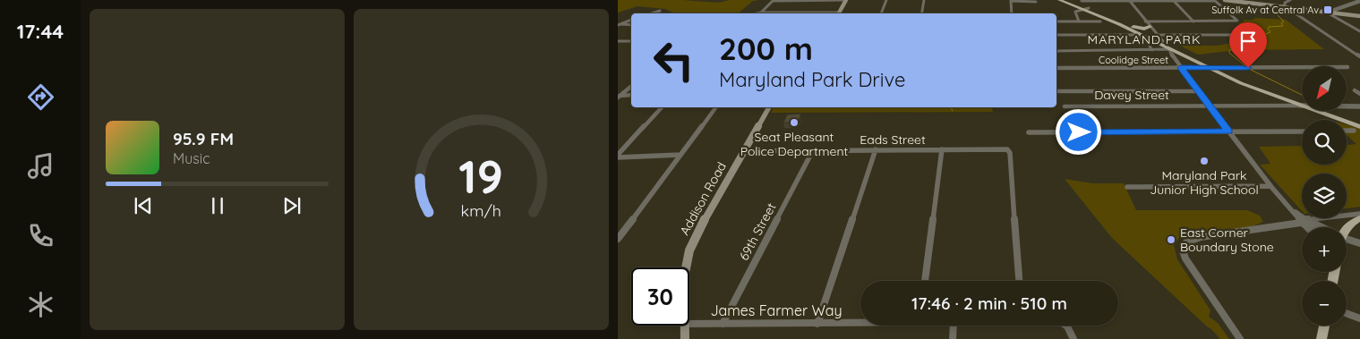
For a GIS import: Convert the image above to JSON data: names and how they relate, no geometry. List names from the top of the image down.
{
  "streets": {
    "main road": ["Addison Road"],
    "street": [
      "Coolidge Street",
      "Davey Street",
      "Eads Street",
      "69th Street",
      "James Farmer Way"
    ]
  },
  "crossings": [
    ["Eads Street", "Addison Road"],
    ["Eads Street", "69th Street"],
    ["69th Street", "James Farmer Way"]
  ],
  "districts": ["MARYLAND PARK"],
  "places": {
    "transit": ["Suffolk Av at Central Av"],
    "other": ["Seat Pleasant Police Department", "Maryland Park Junior High School", "East Corner Boundary Stone"]
  },
  "north": "bottom left",
  "page": {
    "tabs": "17:44",
    "turn": ["200 m", "Maryland Park Drive"],
    "map_buttons": ["+", "−"],
    "song": ["95.9 FM", "Music"],
    "limit": "30",
    "trip": "17:46 · 2 min · 510 m",
    "gauge": ["19", "km/h"]
  }
}
